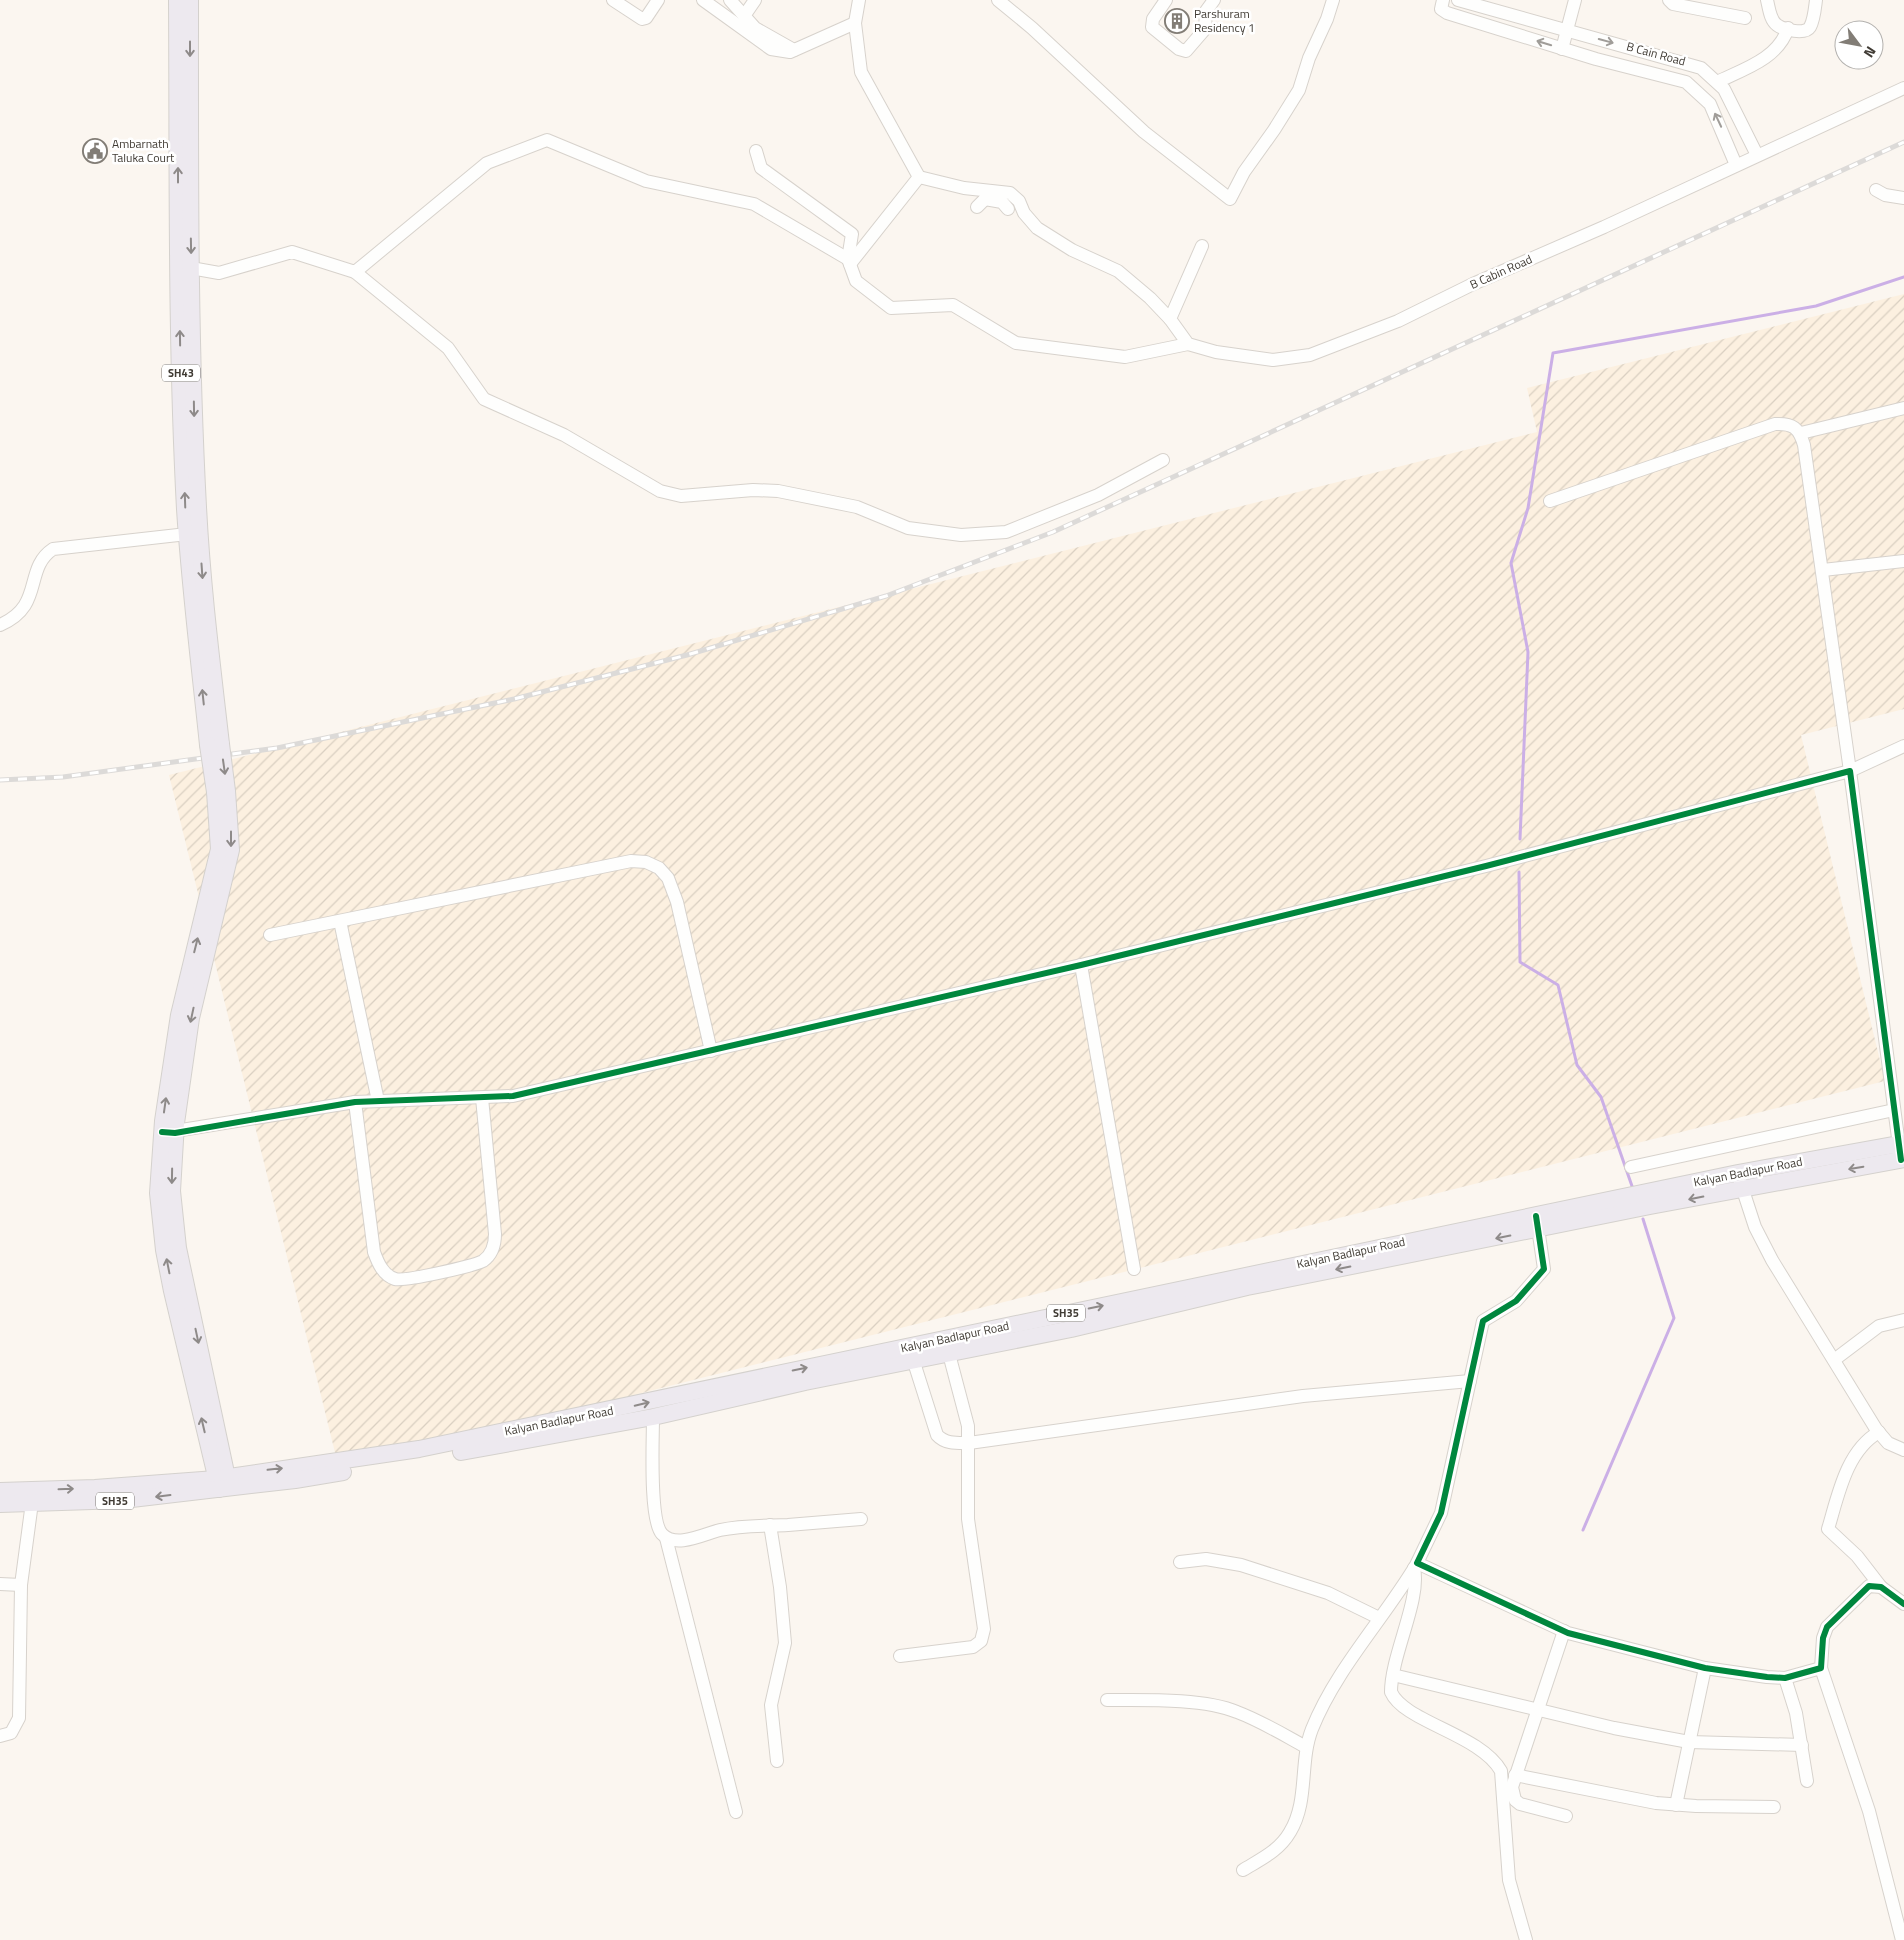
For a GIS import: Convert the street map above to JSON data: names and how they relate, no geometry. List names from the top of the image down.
{
  "streets": {
    "main road": ["SH43", "Kalyan Badlapur Road", "SH35"],
    "street": ["B Cain Road", "B Cabin Road"]
  },
  "crossings": [
    ["B Cain Road", "B Cabin Road"],
    ["SH43", "Kalyan Badlapur Road"]
  ],
  "places": {
    "building": ["Parshuram Residency 1"],
    "public building": ["Ambarnath Taluka Court"]
  },
  "north": "bottom right"
}
